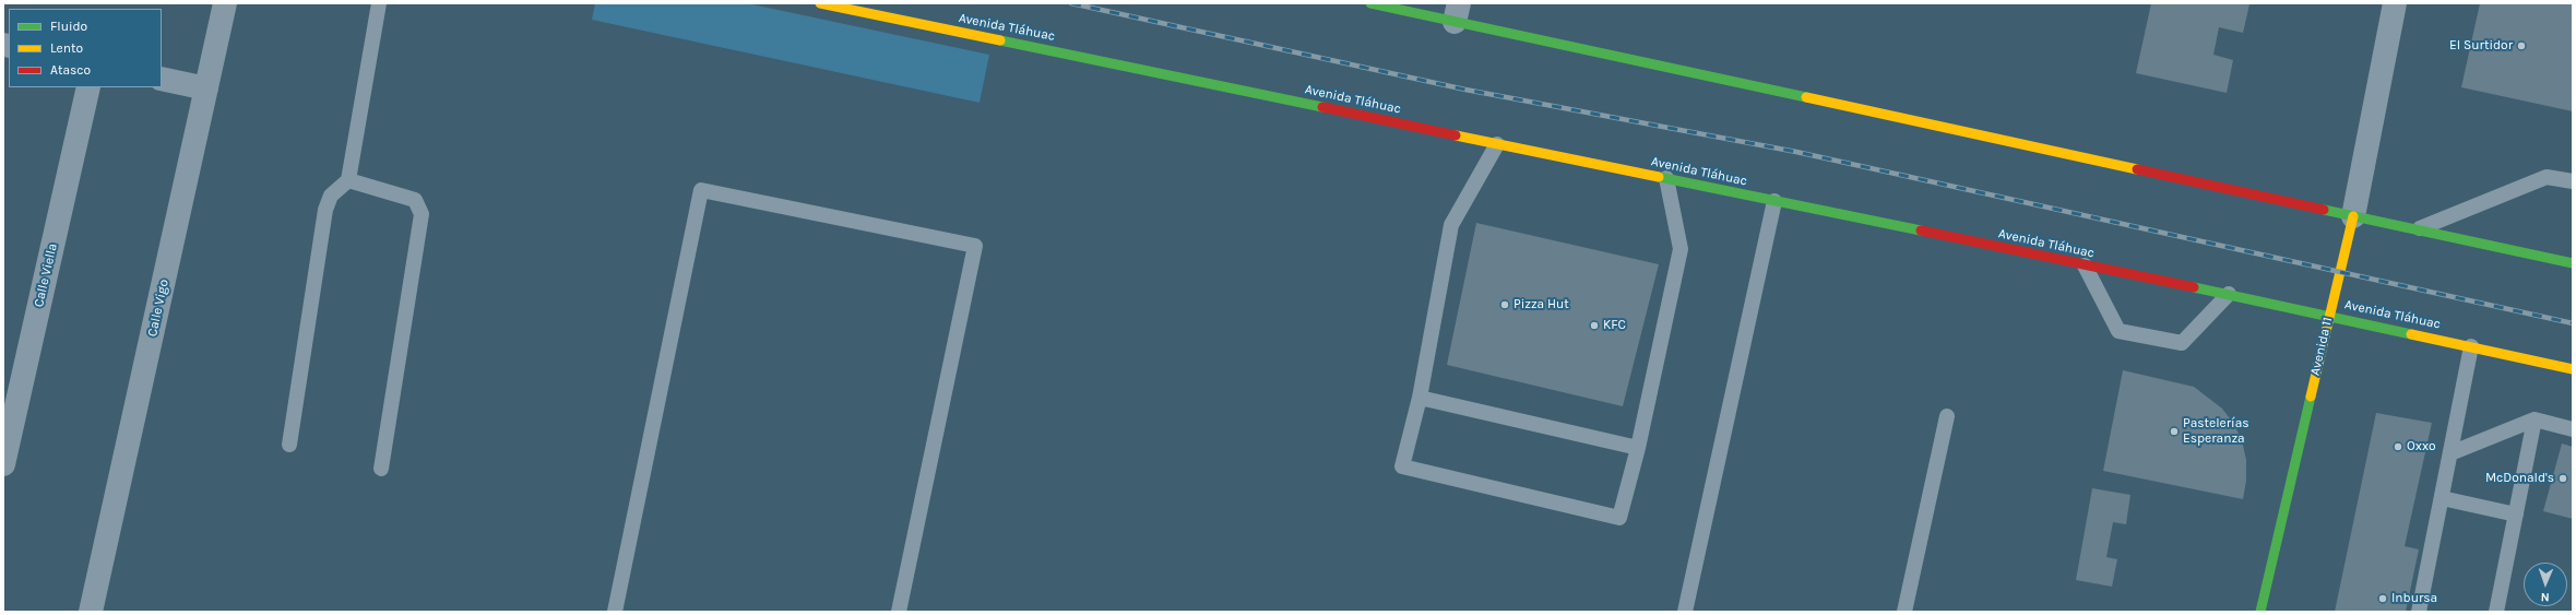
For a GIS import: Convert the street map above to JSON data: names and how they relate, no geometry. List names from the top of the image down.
{
  "streets": {
    "main road": ["Avenida Tláhuac", "Avenida 11"],
    "street": ["Calle Viella", "Calle Vigo"]
  },
  "crossings": [
    ["Avenida Tláhuac", "Avenida 11"]
  ],
  "places": [
    "El Surtidor",
    "Pizza Hut",
    "KFC",
    "Pastelerías Esperanza",
    "Oxxo",
    "McDonald's",
    "Inbursa"
  ],
  "legend": ["Fluido", "Lento", "Atasco"],
  "north": "bottom"
}
